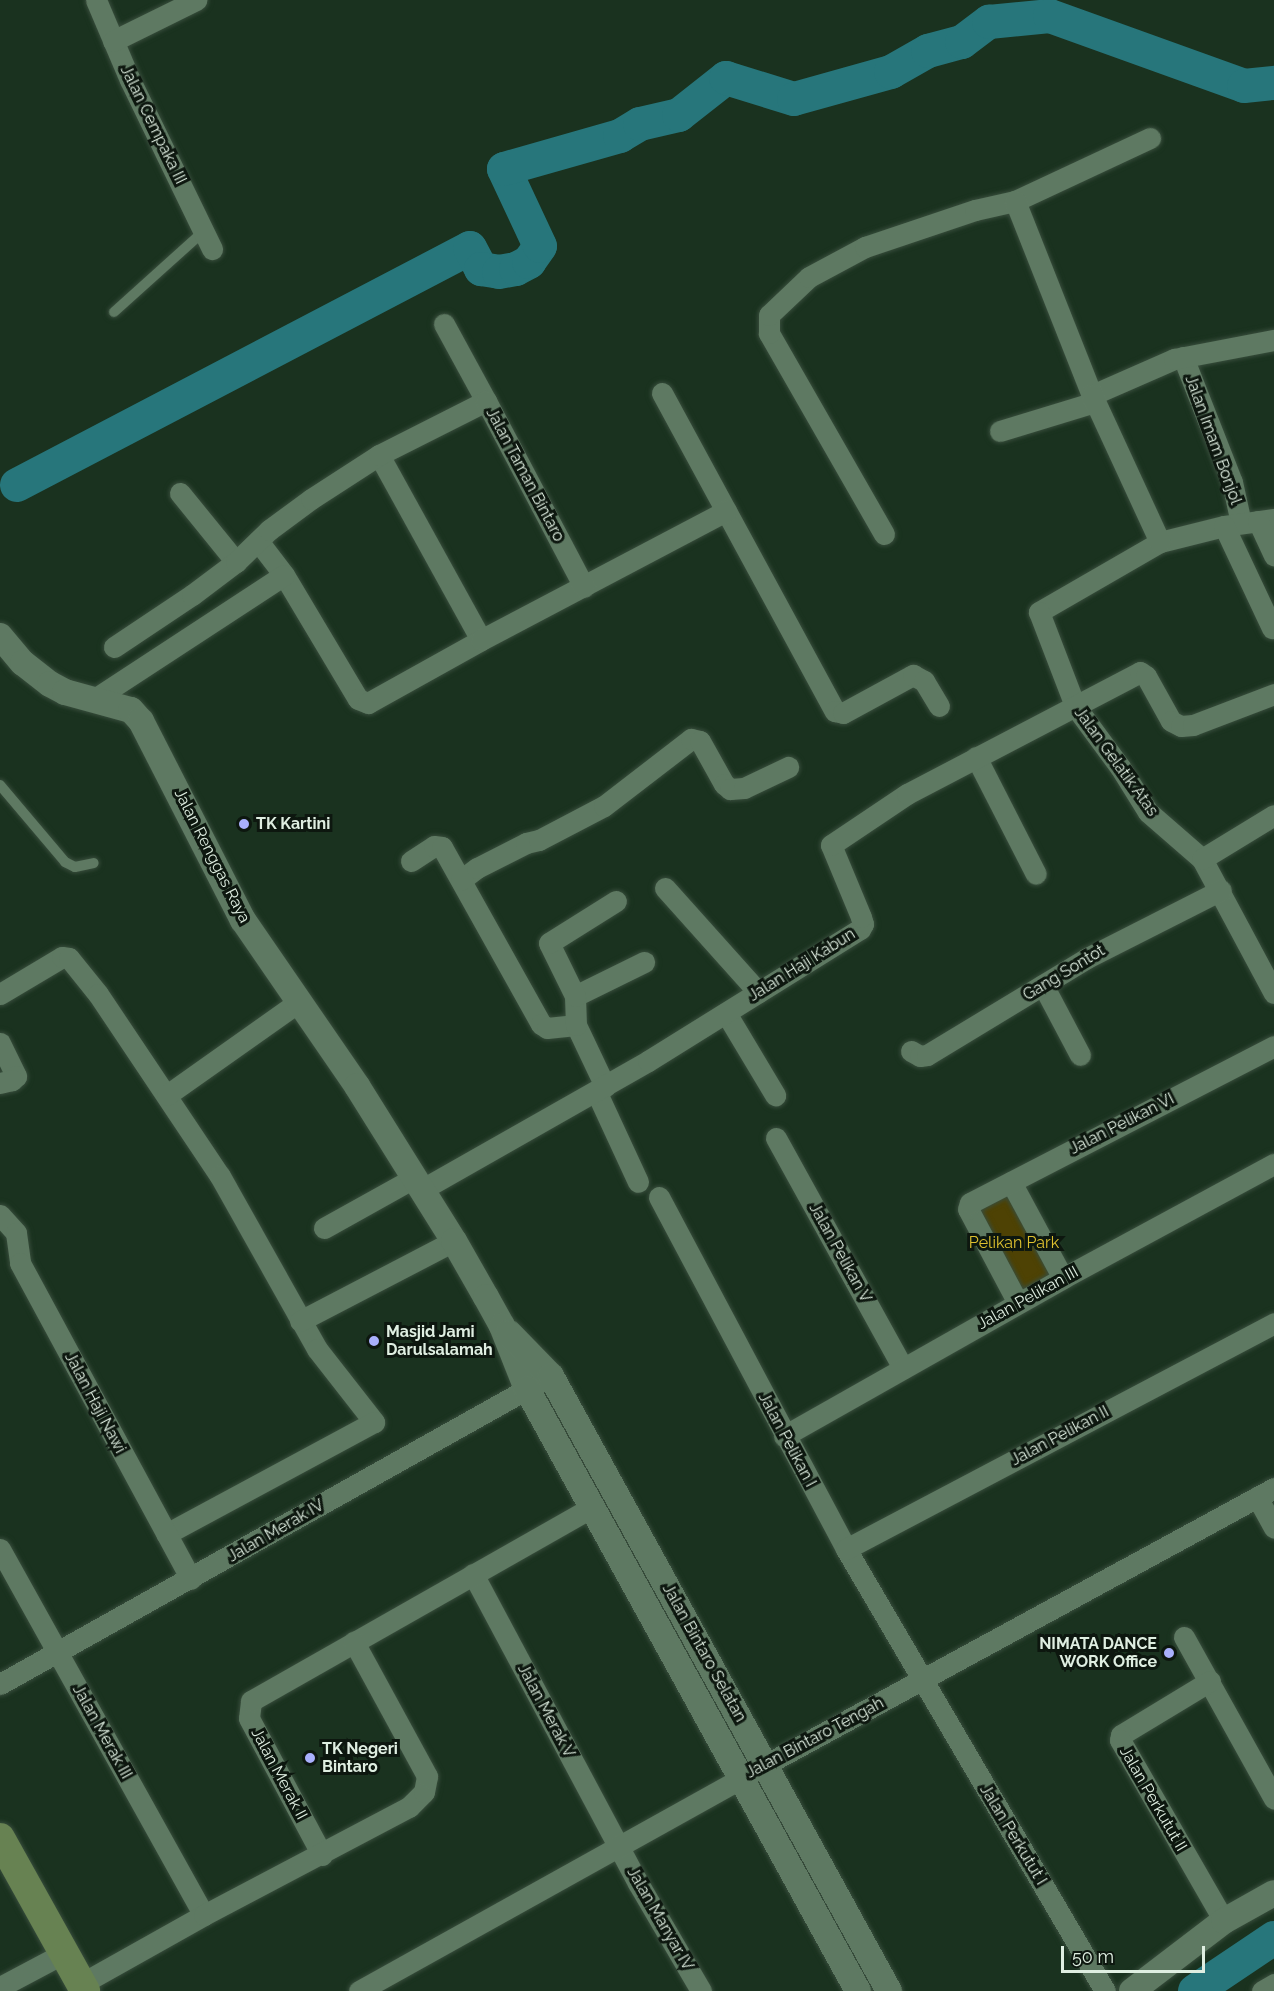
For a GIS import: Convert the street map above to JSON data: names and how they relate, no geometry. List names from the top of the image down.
{
  "streets": {
    "street": [
      "Jalan Cempaka III",
      "Jalan Imam Bonjol",
      "Jalan Taman Bintaro",
      "Jalan Gelatik Atas",
      "Jalan Renggas Raya",
      "Jalan Haji Kabun",
      "Gang Sontot",
      "Jalan Pelikan VI",
      "Jalan Pelikan V",
      "Jalan Pelikan III",
      "Jalan Haji Nawi",
      "Jalan Pelikan II",
      "Jalan Pelikan I",
      "Jalan Merak IV",
      "Jalan Bintaro Selatan",
      "Jalan Merak V",
      "Jalan Merak III",
      "Jalan Bintaro Tengah",
      "Jalan Merak II",
      "Jalan Perkutut II",
      "Jalan Perkutut I",
      "Jalan Manyar IV"
    ]
  },
  "crossings": [
    ["Jalan Imam Bonjol", "Jalan Gelatik Atas"],
    ["Jalan Gelatik Atas", "Jalan Haji Kabun"],
    ["Jalan Gelatik Atas", "Gang Sontot"],
    ["Jalan Renggas Raya", "Jalan Haji Kabun"],
    ["Jalan Renggas Raya", "Jalan Bintaro Selatan"],
    ["Jalan Haji Kabun", "Jalan Bintaro Selatan"],
    ["Jalan Pelikan VI", "Jalan Pelikan III"],
    ["Jalan Pelikan V", "Jalan Pelikan III"],
    ["Jalan Pelikan III", "Jalan Pelikan I"],
    ["Jalan Haji Nawi", "Jalan Merak IV"],
    ["Jalan Pelikan II", "Jalan Pelikan I"],
    ["Jalan Pelikan I", "Jalan Bintaro Tengah"],
    ["Jalan Pelikan I", "Jalan Perkutut I"],
    ["Jalan Merak IV", "Jalan Bintaro Selatan"],
    ["Jalan Merak IV", "Jalan Merak III"],
    ["Jalan Bintaro Selatan", "Jalan Bintaro Tengah"],
    ["Jalan Bintaro Selatan", "Jalan Merak II"],
    ["Jalan Merak V", "Jalan Bintaro Tengah"],
    ["Jalan Merak V", "Jalan Merak II"],
    ["Jalan Merak V", "Jalan Manyar IV"],
    ["Jalan Bintaro Tengah", "Jalan Perkutut I"],
    ["Jalan Bintaro Tengah", "Jalan Manyar IV"]
  ],
  "parks": ["Pelikan Park"],
  "places": [
    "TK Kartini",
    "Masjid Jami Darulsalamah",
    "NIMATA DANCE WORK Office",
    "TK Negeri Bintaro"
  ],
  "scale_bar": "50 m"
}
